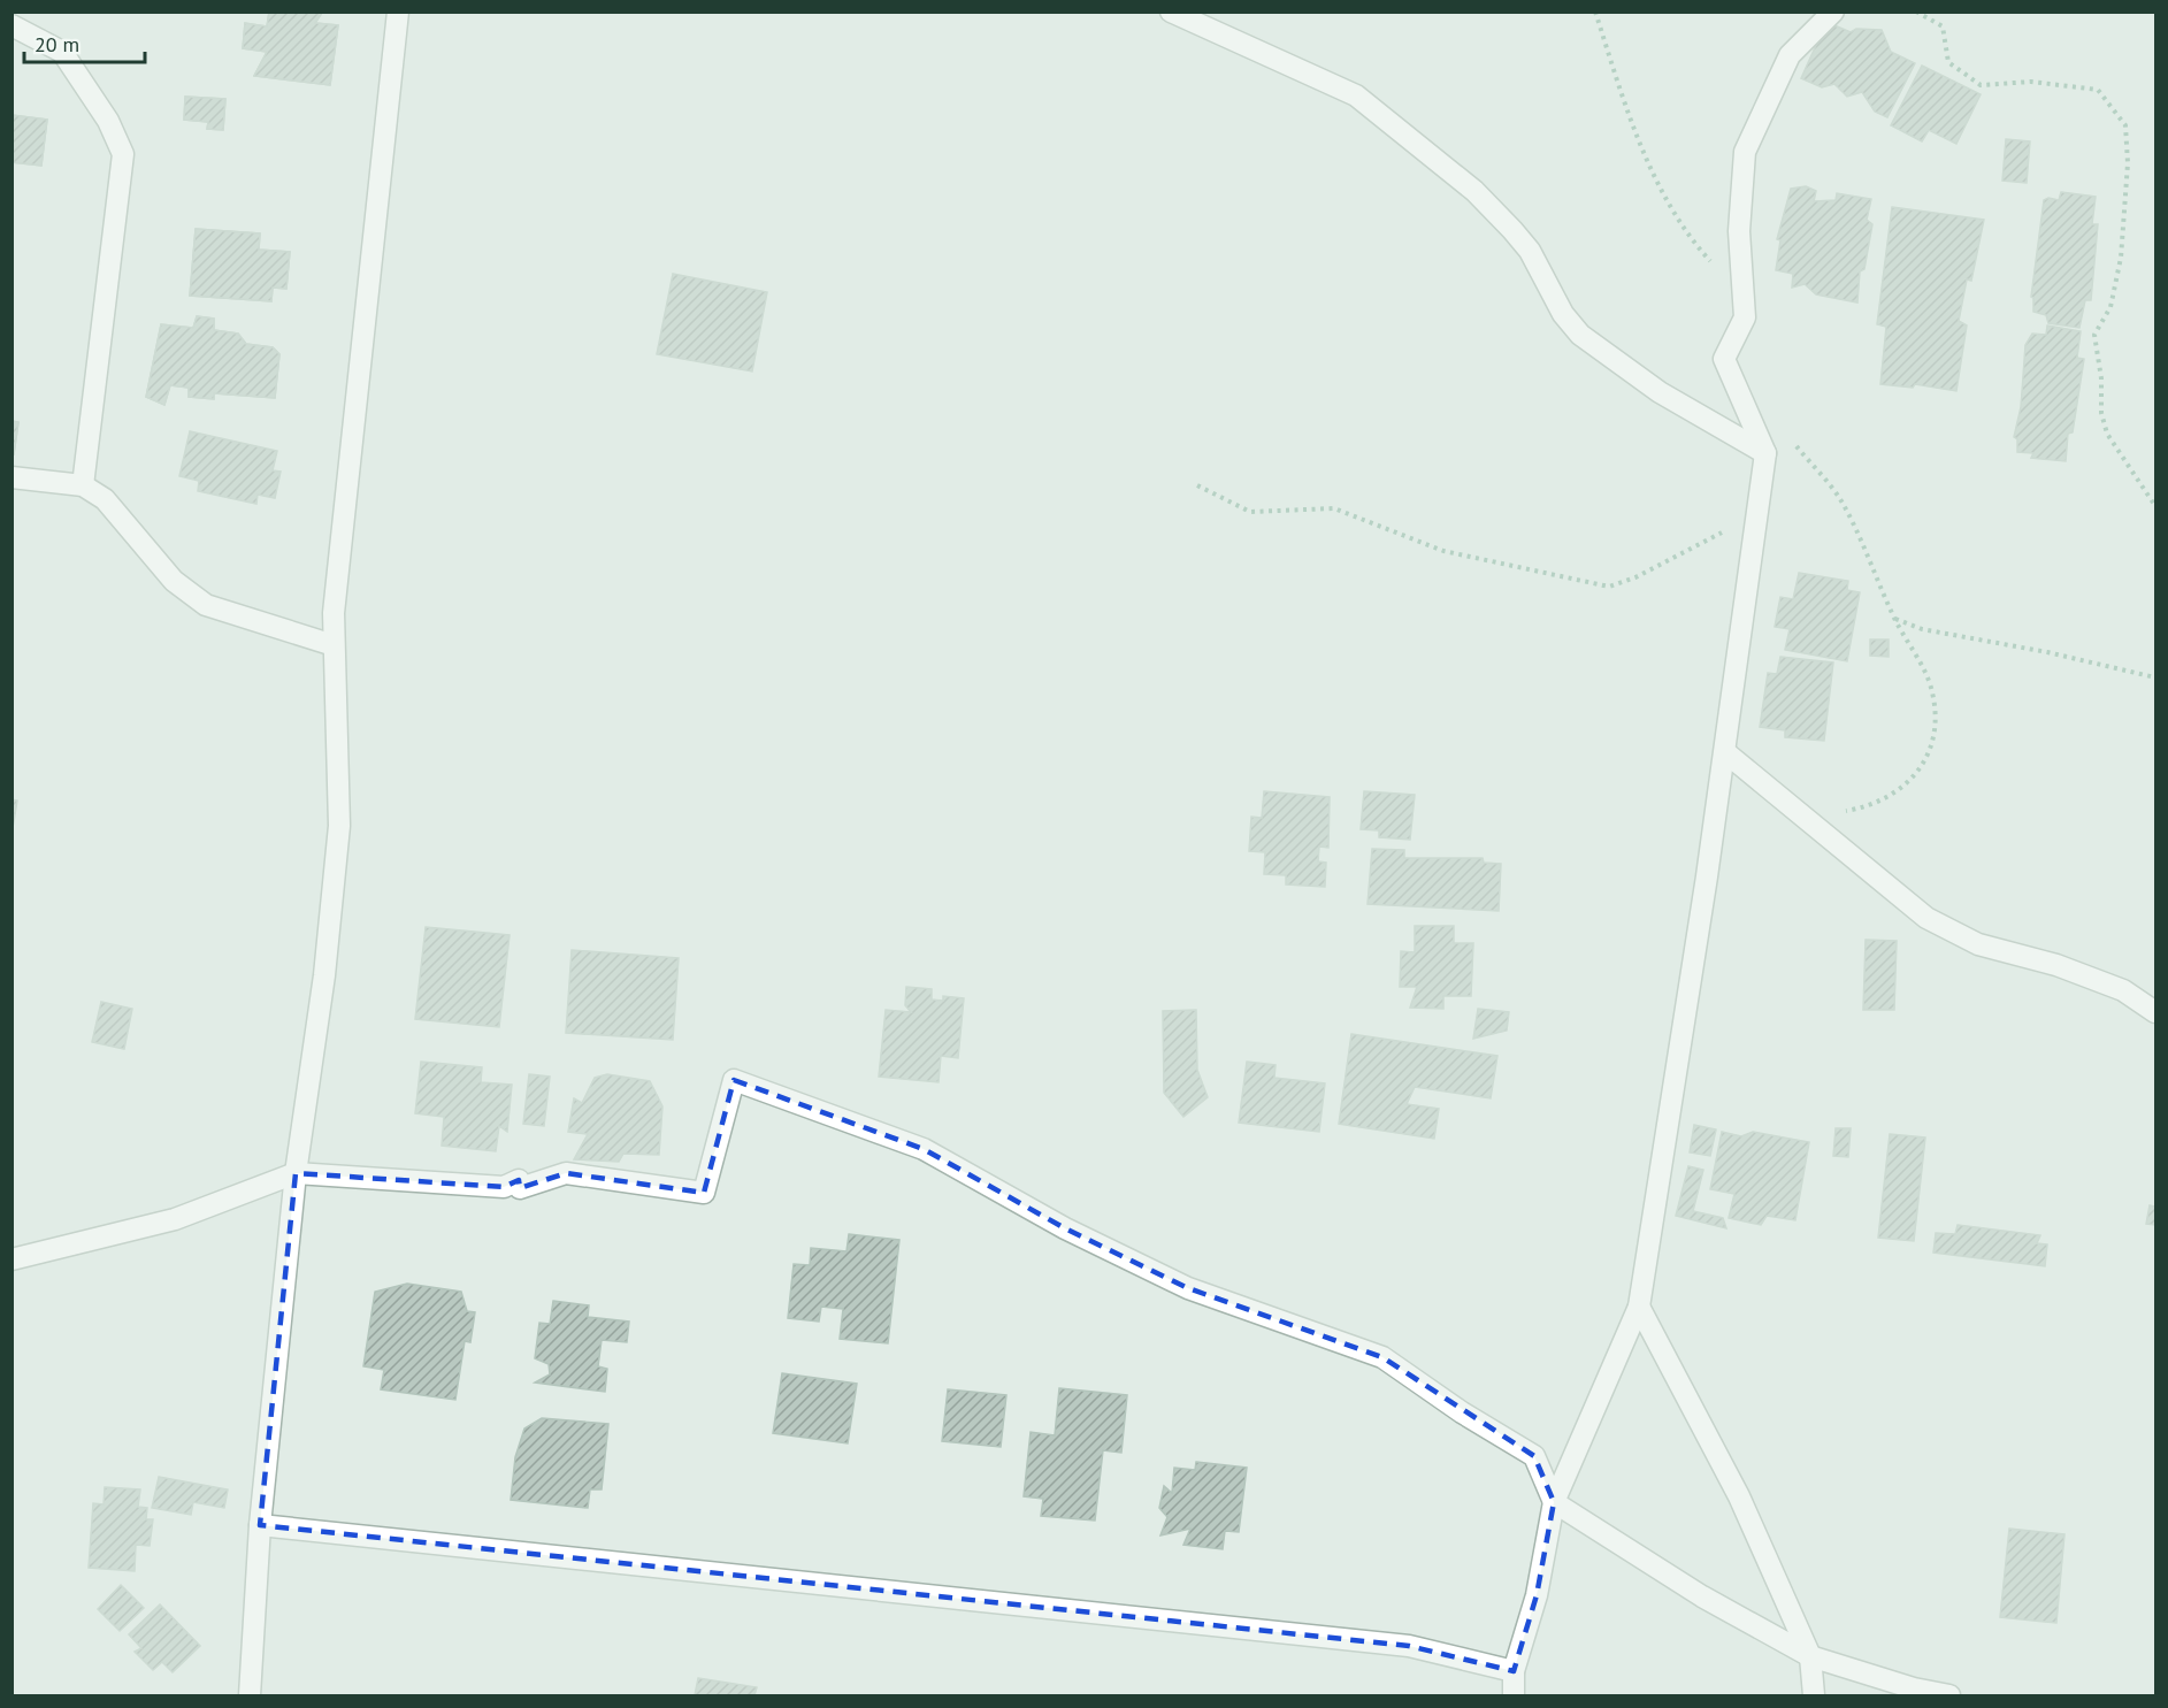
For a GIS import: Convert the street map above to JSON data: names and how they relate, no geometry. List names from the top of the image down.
{
  "scale_bar": "20 m"
}
